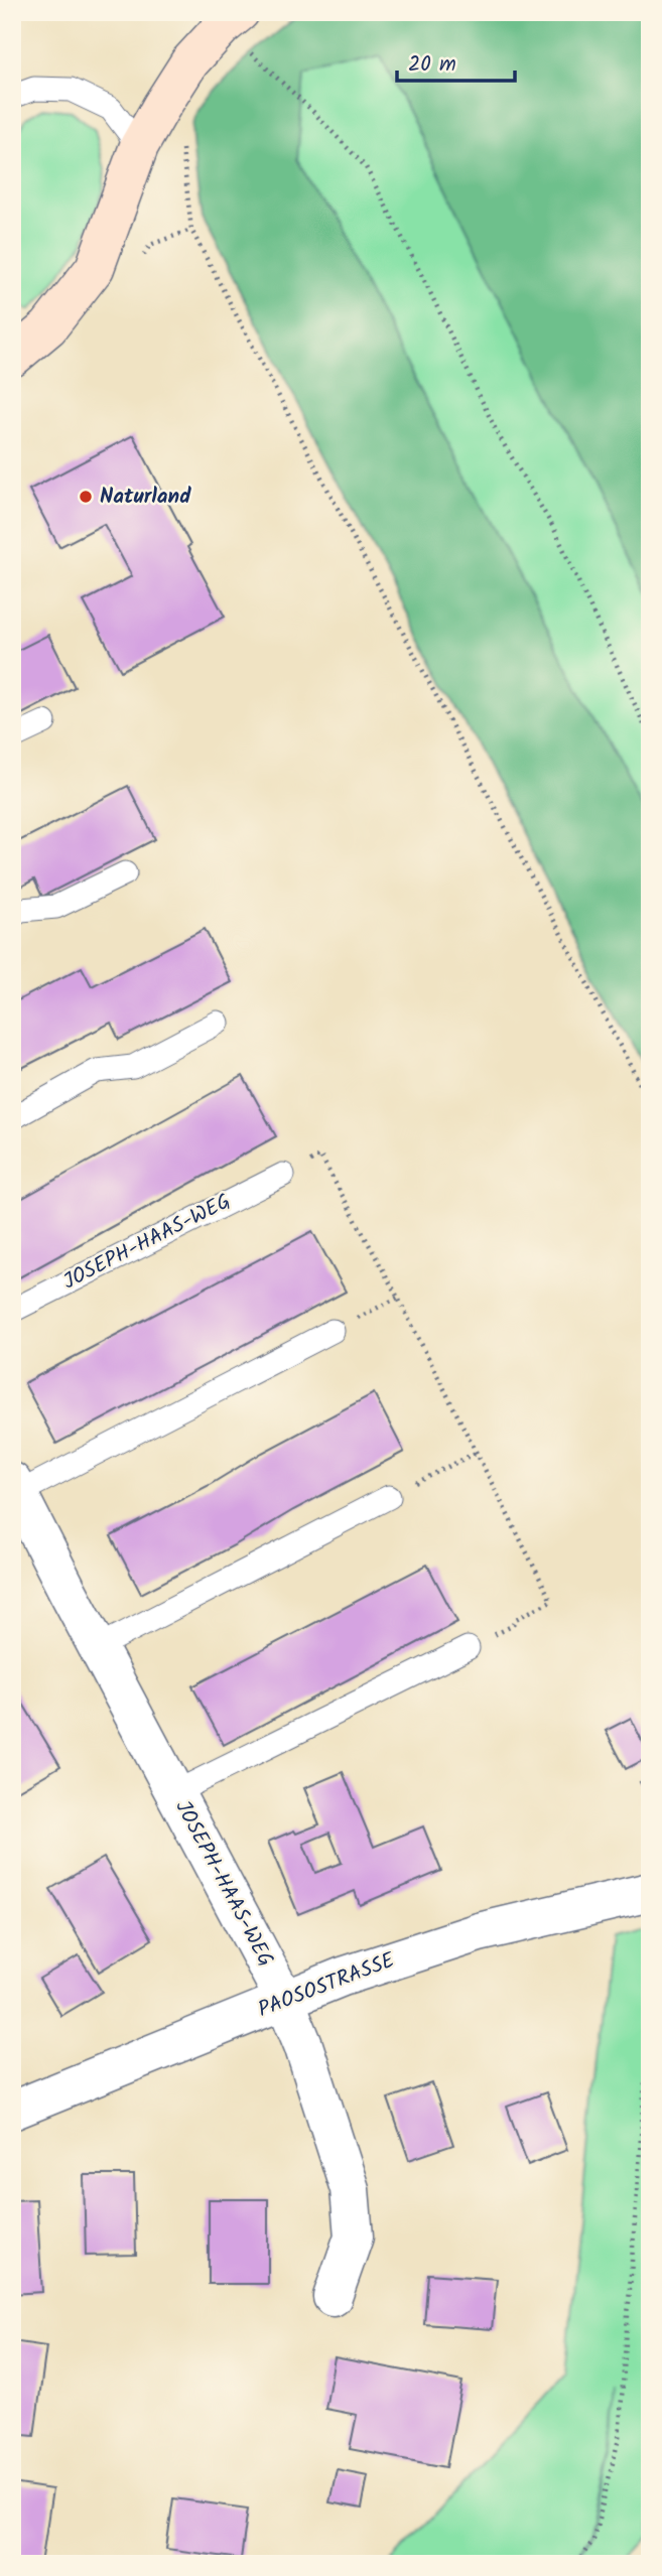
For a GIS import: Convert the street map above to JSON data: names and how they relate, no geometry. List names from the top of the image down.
{
  "streets": {
    "street": ["JOSEPH-HAAS-WEG", "PAOSOSTRASSE"]
  },
  "crossings": [
    ["JOSEPH-HAAS-WEG", "PAOSOSTRASSE"]
  ],
  "places": ["Naturland"],
  "scale_bar": "20 m"
}
